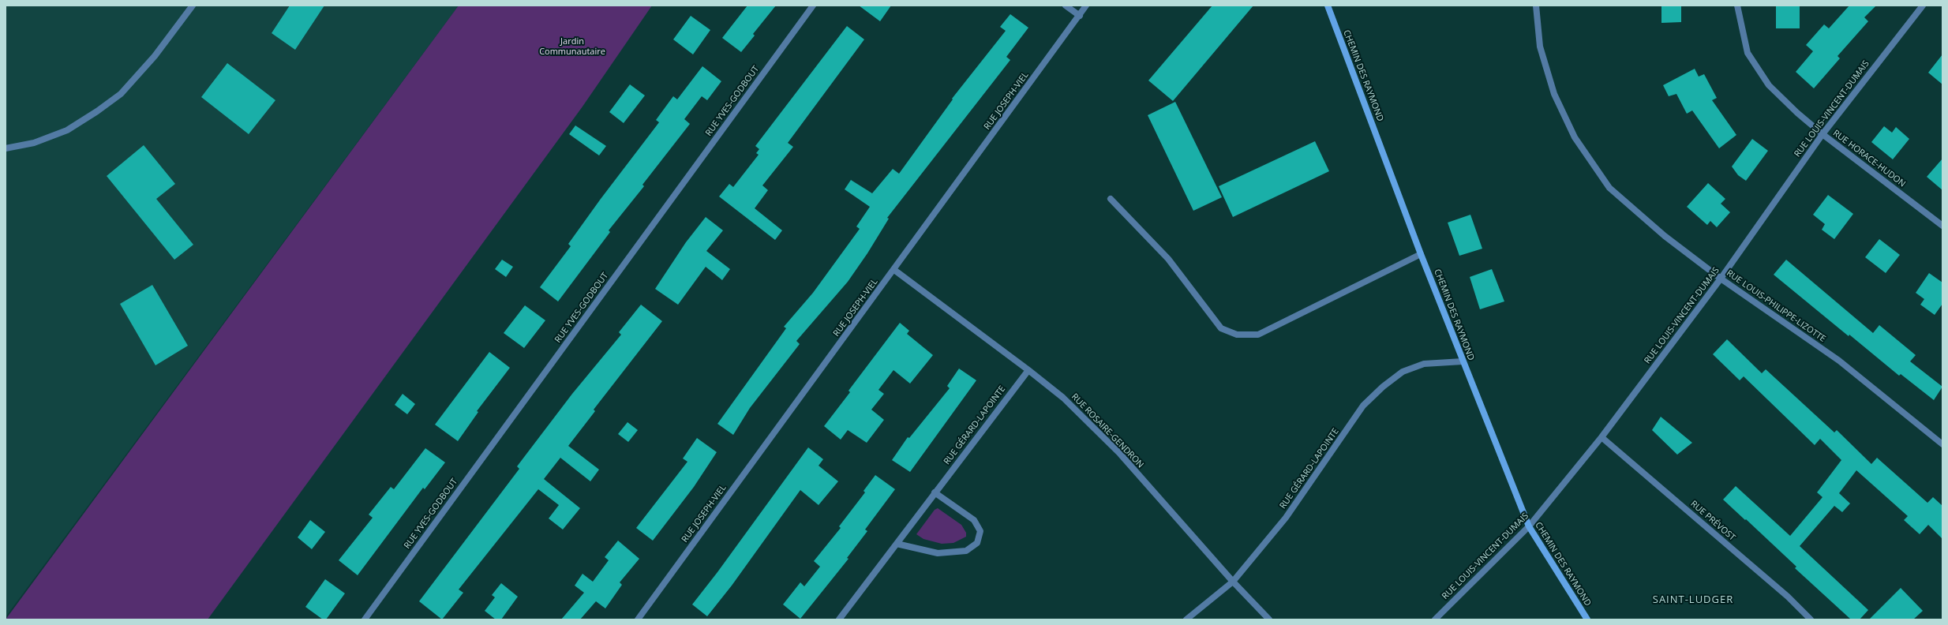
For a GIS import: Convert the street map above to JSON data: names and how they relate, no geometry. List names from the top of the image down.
{
  "streets": {
    "street": [
      "CHEMIN DES RAYMOND",
      "RUE YVES-GODBOUT",
      "RUE JOSEPH-VIEL",
      "RUE LOUIS-VINCENT-DUMAIS",
      "RUE HORACE-HUDON",
      "RUE LOUIS-PHILIPPE-LIZOTTE",
      "RUE GÉRARD-LAPOINTE",
      "RUE ROSAIRE-GENDRON",
      "RUE PRÉVOST"
    ]
  },
  "crossings": [
    ["CHEMIN DES RAYMOND", "RUE LOUIS-VINCENT-DUMAIS"],
    ["CHEMIN DES RAYMOND", "RUE GÉRARD-LAPOINTE"],
    ["RUE JOSEPH-VIEL", "RUE ROSAIRE-GENDRON"],
    ["RUE LOUIS-VINCENT-DUMAIS", "RUE HORACE-HUDON"],
    ["RUE LOUIS-VINCENT-DUMAIS", "RUE LOUIS-PHILIPPE-LIZOTTE"],
    ["RUE LOUIS-VINCENT-DUMAIS", "RUE PRÉVOST"],
    ["RUE GÉRARD-LAPOINTE", "RUE ROSAIRE-GENDRON"]
  ],
  "districts": ["SAINT-LUDGER"],
  "parks": ["Jardin Communautaire"]
}
